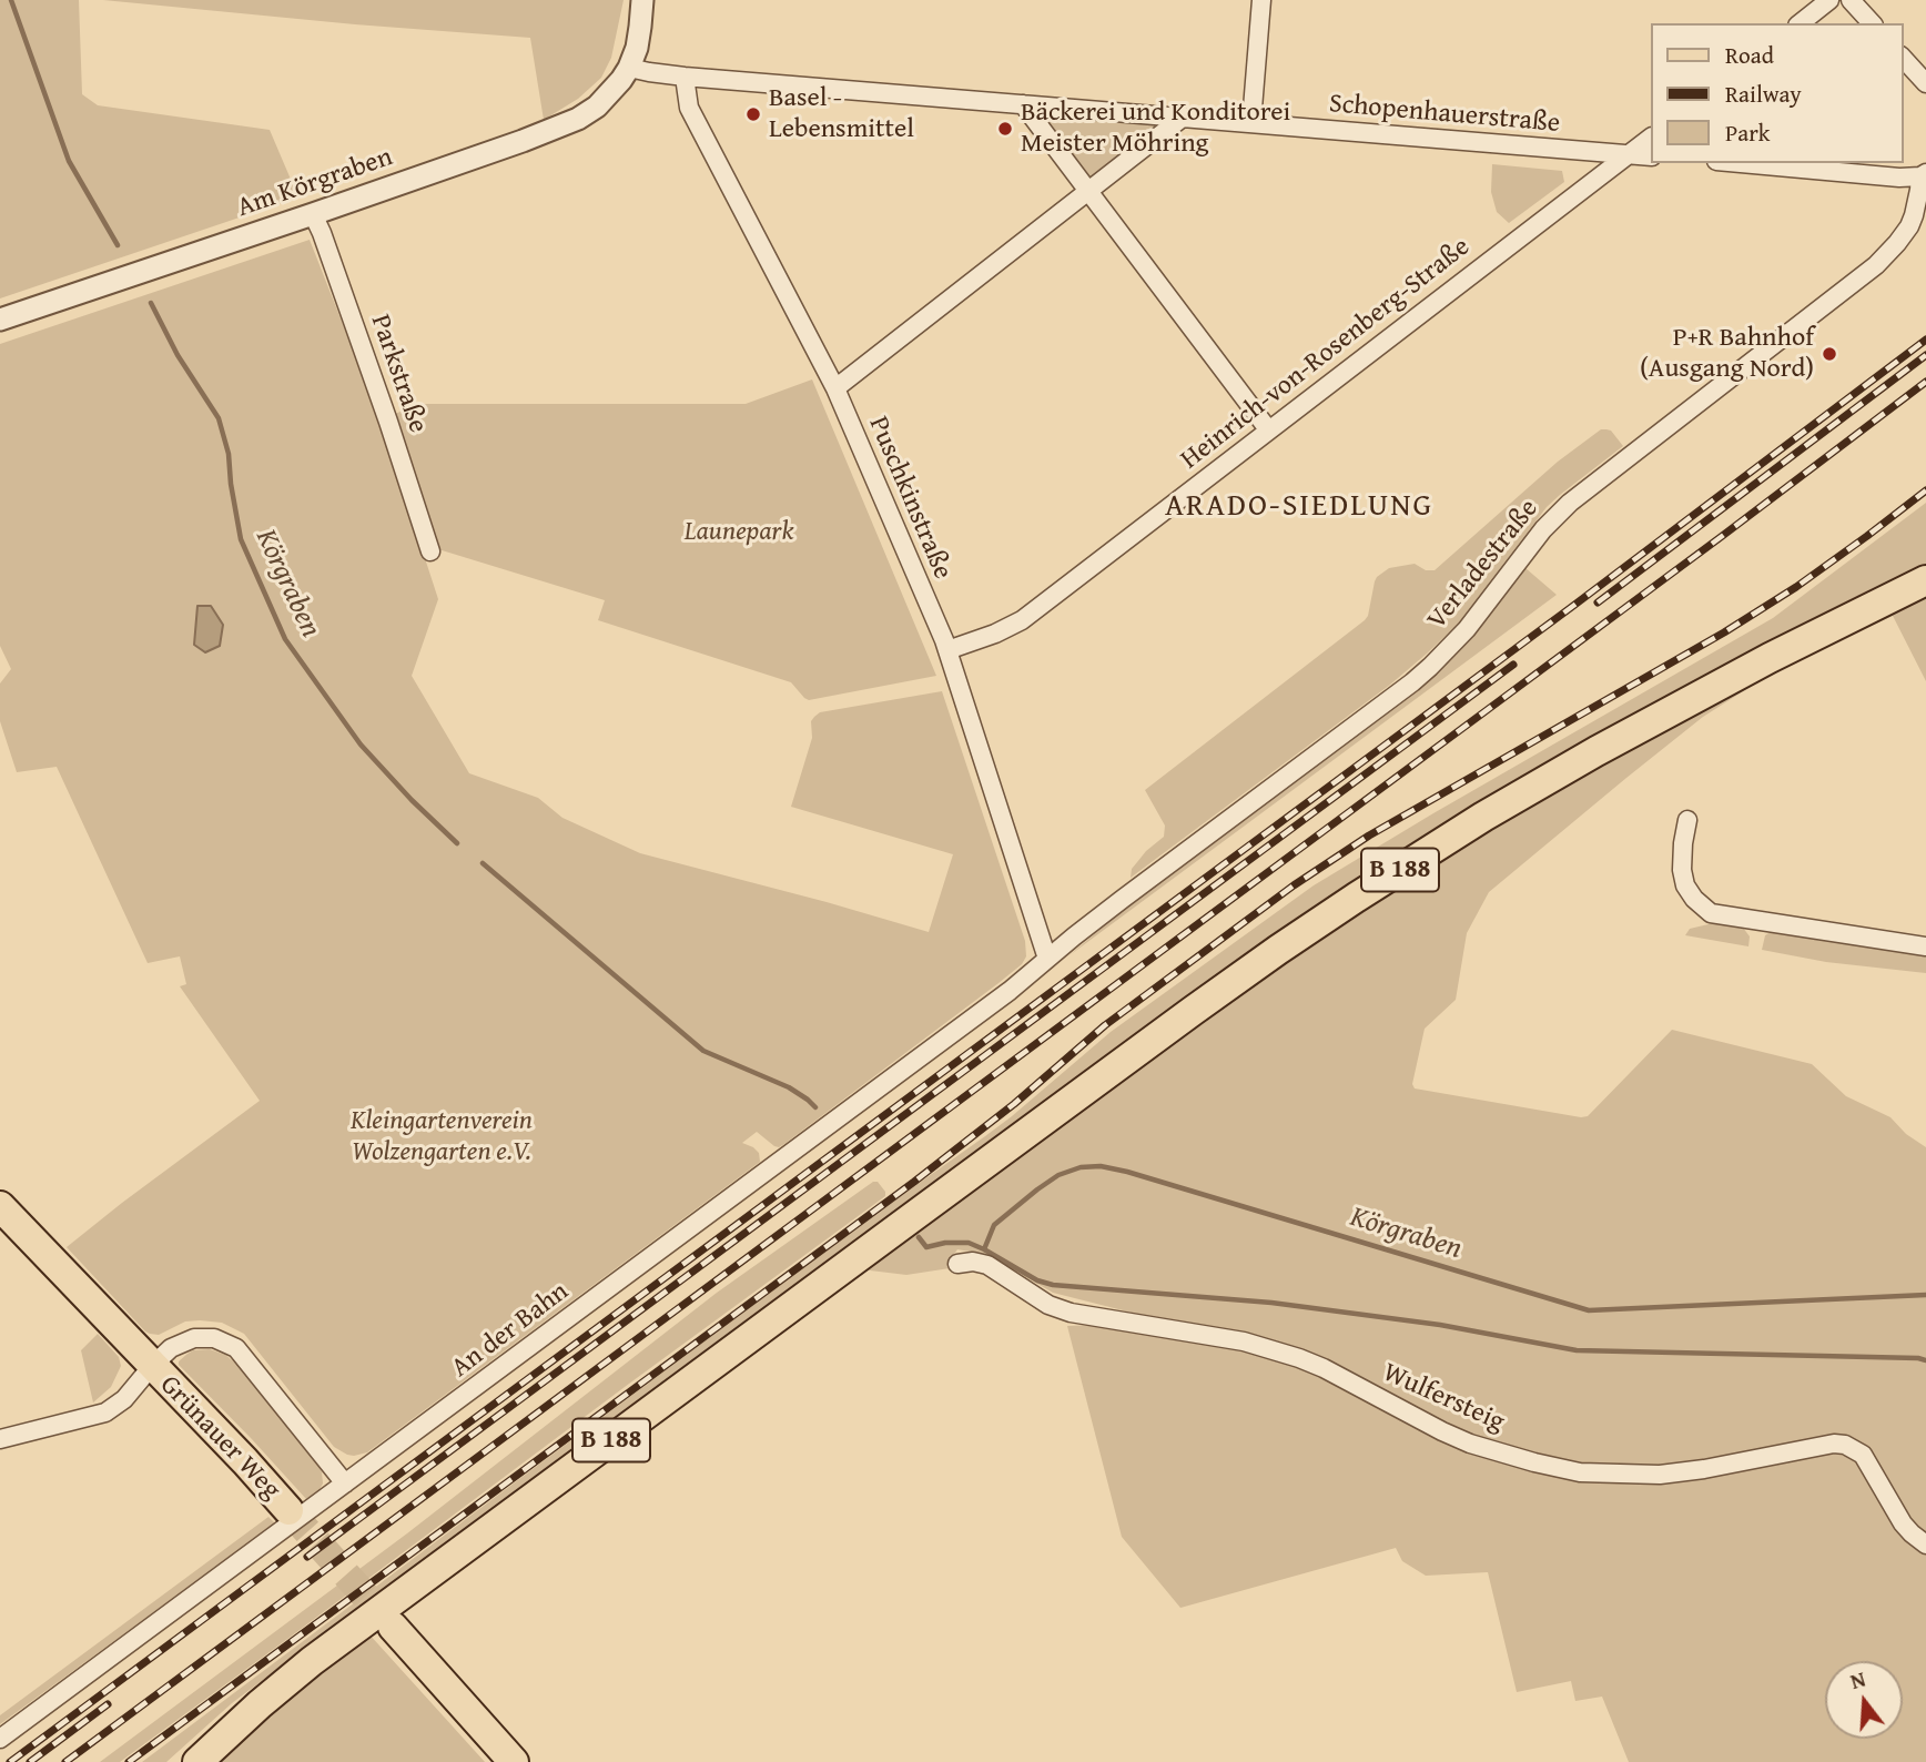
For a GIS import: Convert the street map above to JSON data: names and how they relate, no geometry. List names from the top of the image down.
{
  "streets": {
    "main road": ["B 188", "Grünauer Weg"],
    "street": [
      "Schopenhauerstraße",
      "Am Körgraben",
      "Heinrich-von-Rosenberg-Straße",
      "Parkstraße",
      "Puschkinstraße",
      "Verladestraße",
      "An der Bahn",
      "Wulfersteig"
    ]
  },
  "crossings": [
    ["Schopenhauerstraße", "Am Körgraben"],
    ["Schopenhauerstraße", "Heinrich-von-Rosenberg-Straße"],
    ["Schopenhauerstraße", "Puschkinstraße"],
    ["Am Körgraben", "Parkstraße"],
    ["Heinrich-von-Rosenberg-Straße", "Puschkinstraße"],
    ["Puschkinstraße", "Verladestraße"],
    ["Puschkinstraße", "An der Bahn"],
    ["Verladestraße", "An der Bahn"],
    ["An der Bahn", "Grünauer Weg"]
  ],
  "districts": ["ARADO-SIEDLUNG"],
  "water": ["Körgraben"],
  "parks": ["Launepark", "Kleingartenverein Wolzengarten e.V."],
  "places": ["Basel - Lebensmittel", "Bäckerei und Konditorei Meister Möhring", "P+R Bahnhof (Ausgang Nord)"],
  "legend": ["Road", "Railway", "Park"],
  "north": "top"
}
